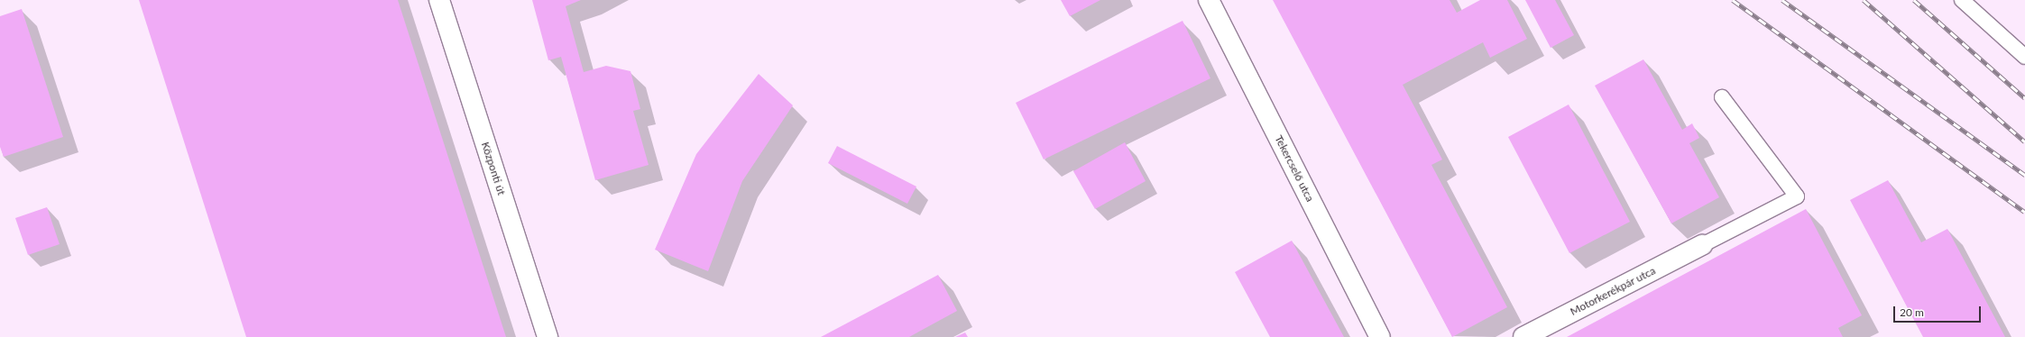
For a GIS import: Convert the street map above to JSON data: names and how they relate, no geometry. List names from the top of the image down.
{
  "streets": {
    "street": ["Központi út", "Tekercselő utca", "Motorkerékpár utca"]
  },
  "scale_bar": "20 m"
}
